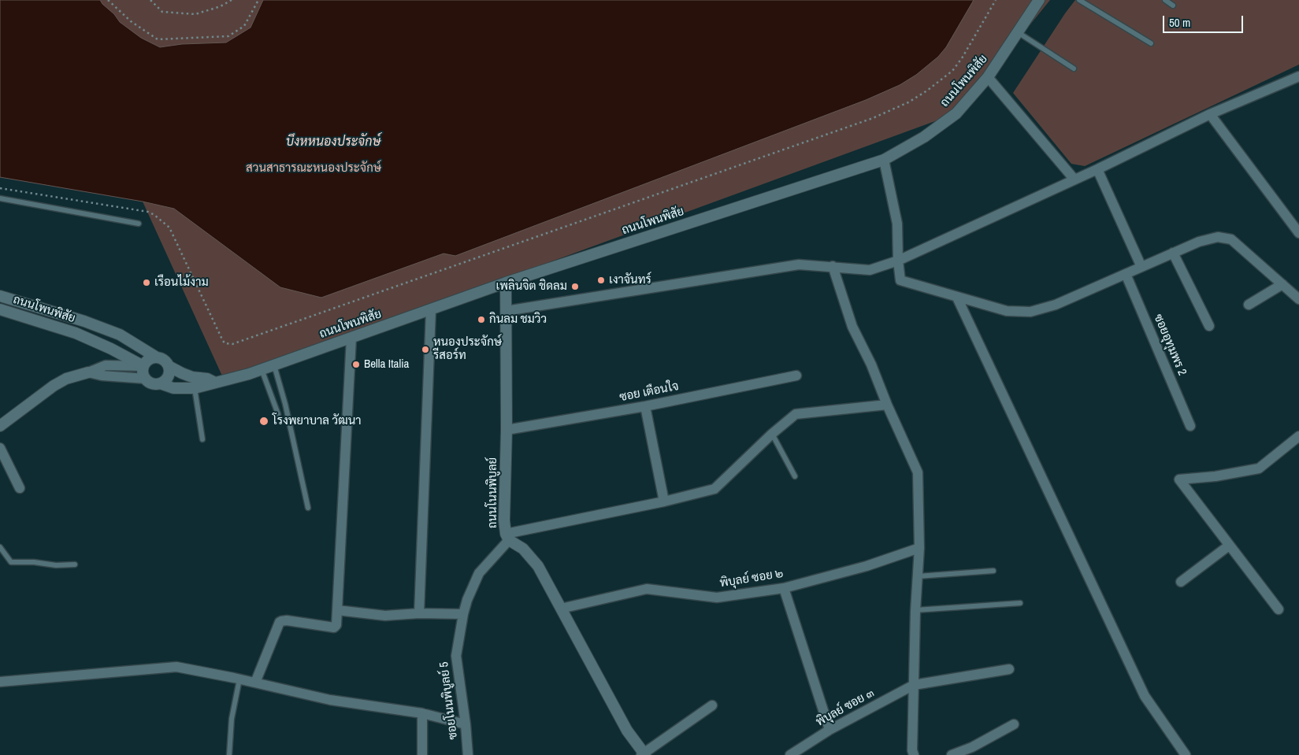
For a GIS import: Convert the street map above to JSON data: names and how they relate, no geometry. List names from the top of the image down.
{
  "streets": {
    "street": [
      "ถนนโพนพิสัย",
      "ซอยอุทุมพร 2",
      "ซอย เตือนใจ",
      "ถนนโนนพิบูลย์",
      "พิบุลย์ ซอย ๒",
      "ซอยโนนพิบูลย์ 5",
      "พิบุลย์ ซอย ๓"
    ]
  },
  "crossings": [
    ["ถนนโพนพิสัย", "ถนนโนนพิบูลย์"],
    ["ซอย เตือนใจ", "ถนนโนนพิบูลย์"],
    ["ถนนโนนพิบูลย์", "พิบุลย์ ซอย ๒"],
    ["ถนนโนนพิบูลย์", "ซอยโนนพิบูลย์ 5"]
  ],
  "water": ["บึงหหนองประจักษ์"],
  "parks": ["สวนสาธารณะหนองประจักษ์"],
  "places": [
    "เงาจันทร์",
    "เรือนไม้งาม",
    "เพลินจิต ชิดลม",
    "กินลม ชมวิว",
    "หนองประจักษ์ รีสอร์ท",
    "Bella Italia",
    "โรงพยาบาล วัฒนา"
  ],
  "scale_bar": "50 m"
}
